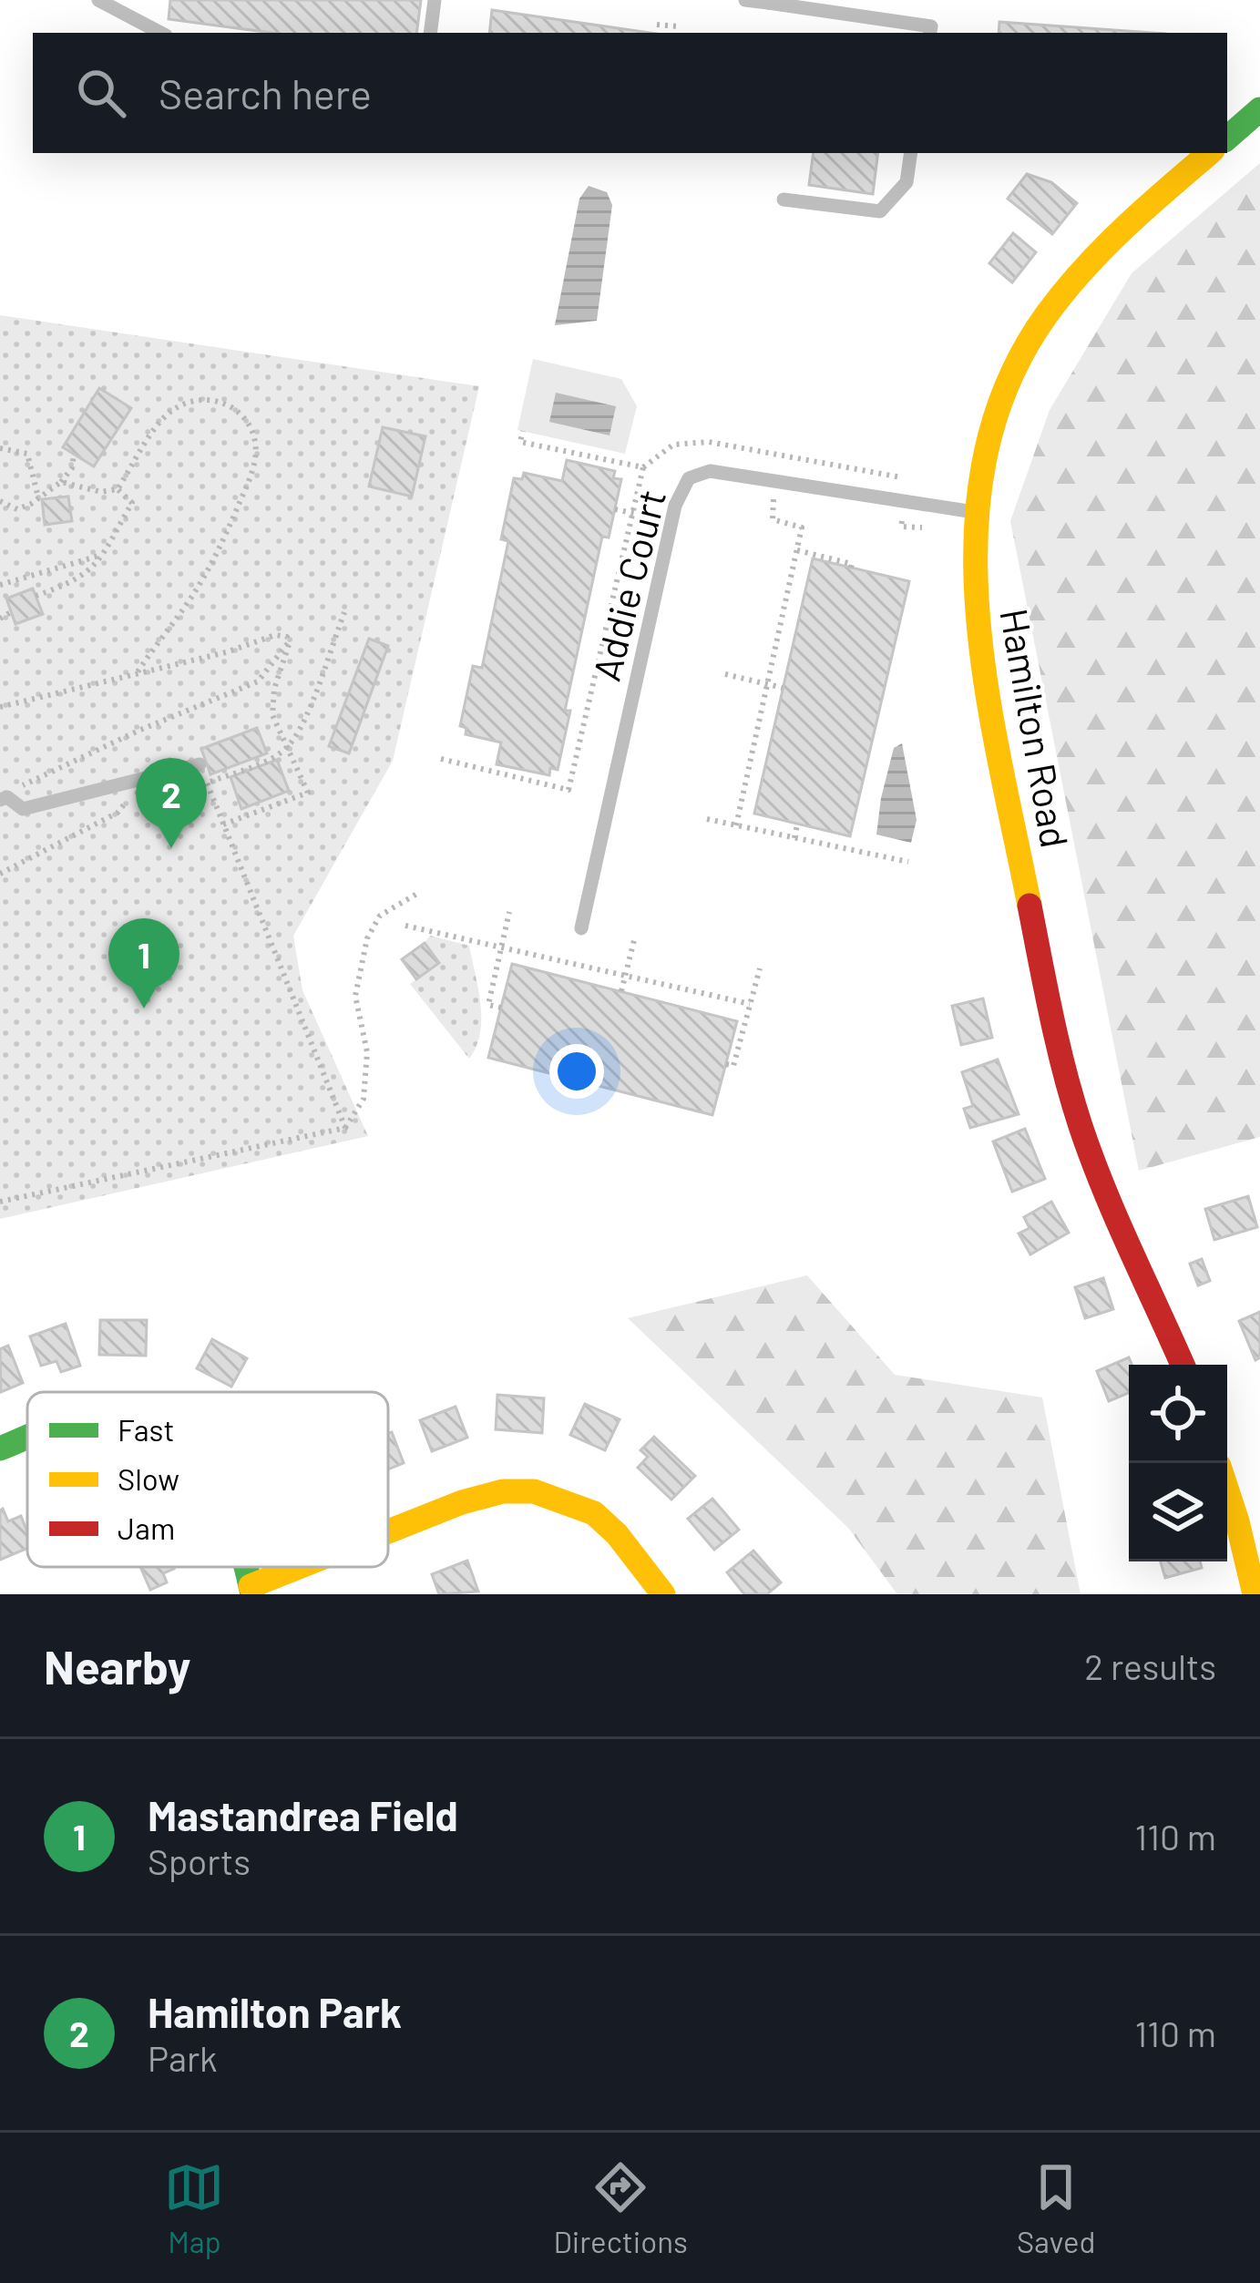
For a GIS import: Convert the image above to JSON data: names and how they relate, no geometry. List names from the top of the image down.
{
  "streets": {
    "street": ["Hamilton Road"],
    "lane": ["Addie Court"]
  },
  "crossings": [
    ["Addie Court", "Hamilton Road"]
  ],
  "legend": ["Fast", "Slow", "Jam"],
  "page": {
    "search": "Search here",
    "pins": ["2", "1"],
    "heading": ["Nearby", "2 results"],
    "list": [
      {
        "mark": "1",
        "name": "Mastandrea Field",
        "note": "Sports",
        "value": "110 m"
      },
      {
        "mark": "2",
        "name": "Hamilton Park",
        "note": "Park",
        "value": "110 m"
      }
    ],
    "nav": ["Map", "Directions", "Saved"]
  }
}
